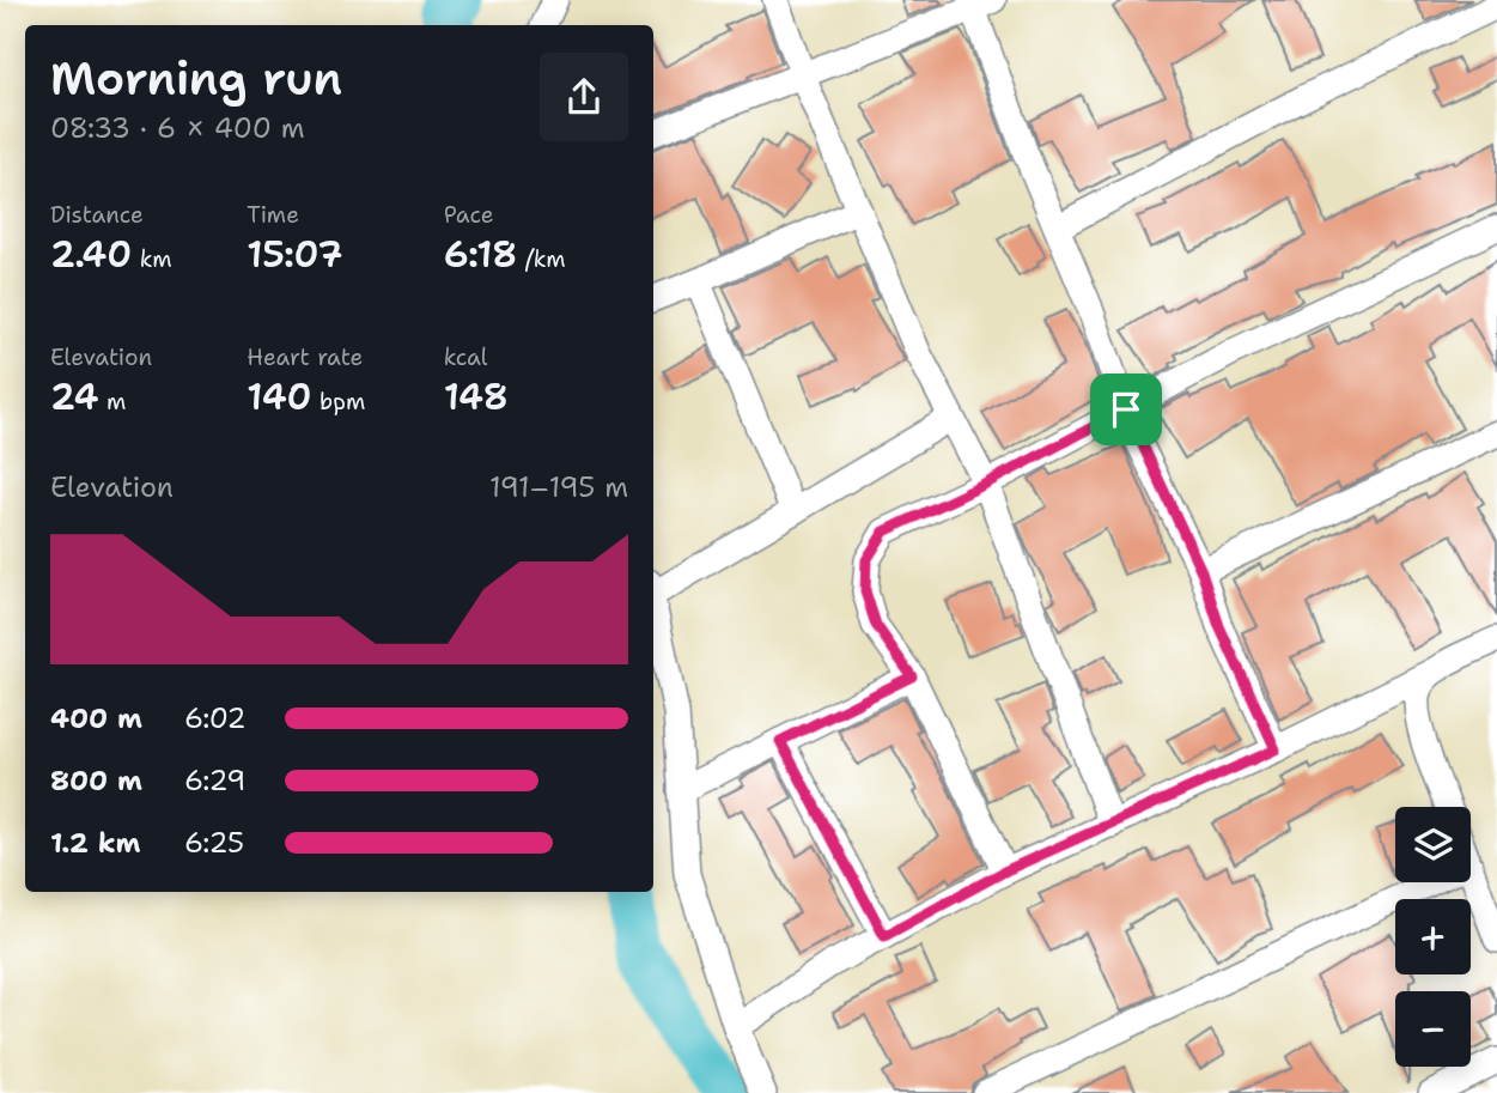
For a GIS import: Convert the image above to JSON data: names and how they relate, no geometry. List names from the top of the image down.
{
  "page": {
    "heading": ["Morning run", "08:33 · 6 × 400 m"],
    "stats": [
      ["Distance", "2.40 km"],
      ["Time", "15:07"],
      ["Pace", "6:18 /km"],
      ["Elevation", "24 m"],
      ["Heart rate", "140 bpm"],
      ["kcal", "148"]
    ],
    "chart": ["Elevation", "191–195 m"],
    "list": [
      {
        "name": "400 m",
        "note": "6:02"
      },
      {
        "name": "800 m",
        "note": "6:29"
      },
      {
        "name": "1.2 km",
        "note": "6:25"
      }
    ],
    "map_buttons": ["+", "−"]
  }
}
